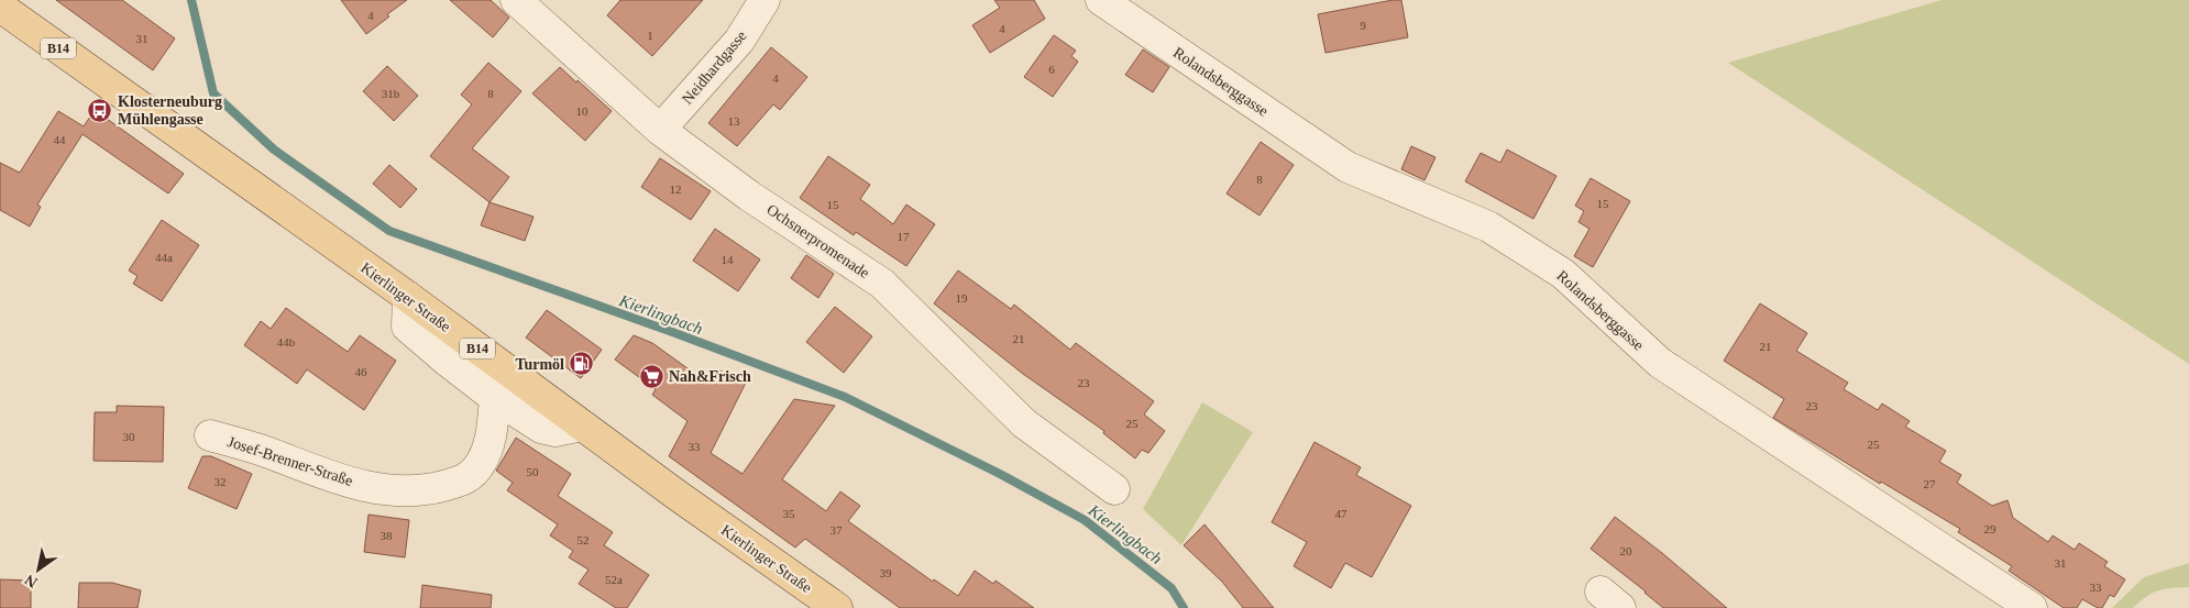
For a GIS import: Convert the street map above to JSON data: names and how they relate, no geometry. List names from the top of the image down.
{
  "streets": {
    "main road": ["B14", "Kierlinger Straße"],
    "street": [
      "Neidhardgasse",
      "Rolandsberggasse",
      "Ochsnerpromenade",
      "Josef-Brenner-Straße"
    ]
  },
  "crossings": [
    ["Neidhardgasse", "Ochsnerpromenade"]
  ],
  "water": ["Kierlingbach"],
  "places": {
    "bus stop": ["Klosterneuburg Mühlengasse"],
    "fuel station": ["Turmöl"],
    "supermarket": ["Nah&Frisch"]
  },
  "house_numbers": [
    "4",
    "9",
    "4",
    "1",
    "31",
    "6",
    "4",
    "31b",
    "8",
    "10",
    "13",
    "44",
    "8",
    "12",
    "15",
    "15",
    "17",
    "44a",
    "14",
    "19",
    "21",
    "44b",
    "21",
    "46",
    "23",
    "23",
    "25",
    "30",
    "25",
    "33",
    "50",
    "32",
    "27",
    "35",
    "47",
    "29",
    "37",
    "38",
    "52",
    "20",
    "31",
    "39",
    "52a",
    "33"
  ],
  "north": "bottom left"
}
